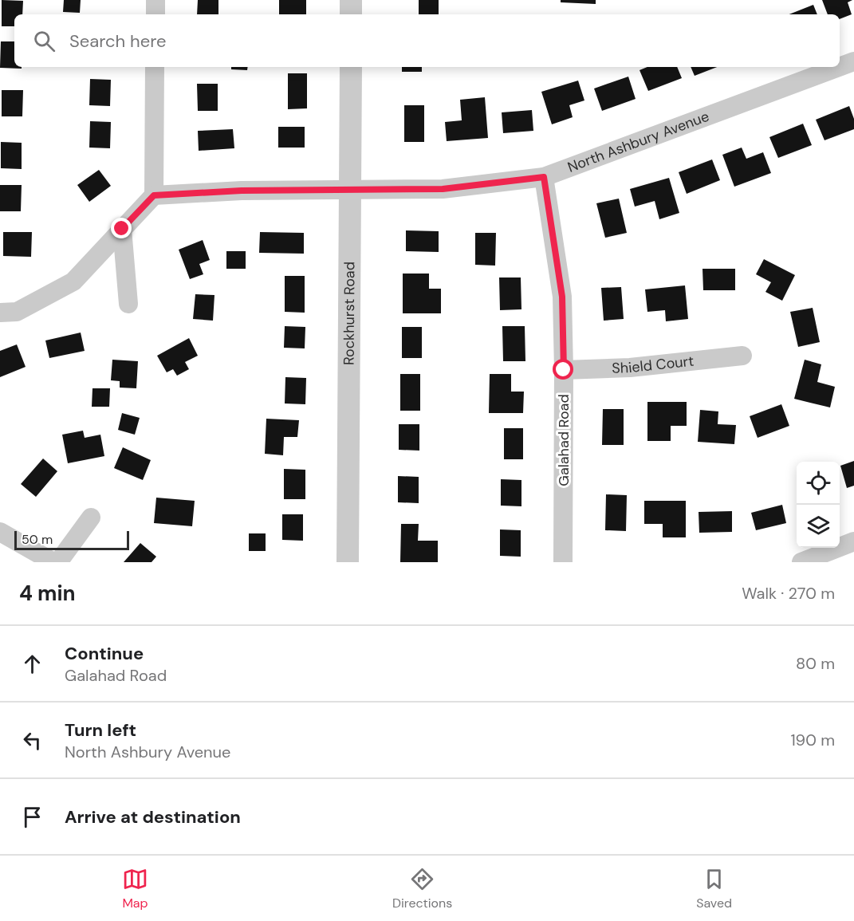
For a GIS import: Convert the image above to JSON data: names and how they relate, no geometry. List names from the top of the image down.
{
  "streets": {
    "street": [
      "North Ashbury Avenue",
      "Rockhurst Road",
      "Shield Court",
      "Galahad Road"
    ]
  },
  "crossings": [
    ["North Ashbury Avenue", "Rockhurst Road"],
    ["North Ashbury Avenue", "Galahad Road"],
    ["Shield Court", "Galahad Road"]
  ],
  "scale_bar": "50 m",
  "page": {
    "search": "Search here",
    "scale": "50 m",
    "heading": ["4 min", "Walk · 270 m"],
    "list": [
      ["Continue", "Galahad Road", "80 m"],
      ["Turn left", "North Ashbury Avenue", "190 m"],
      "Arrive at destination"
    ],
    "nav": ["Map", "Directions", "Saved"]
  }
}
